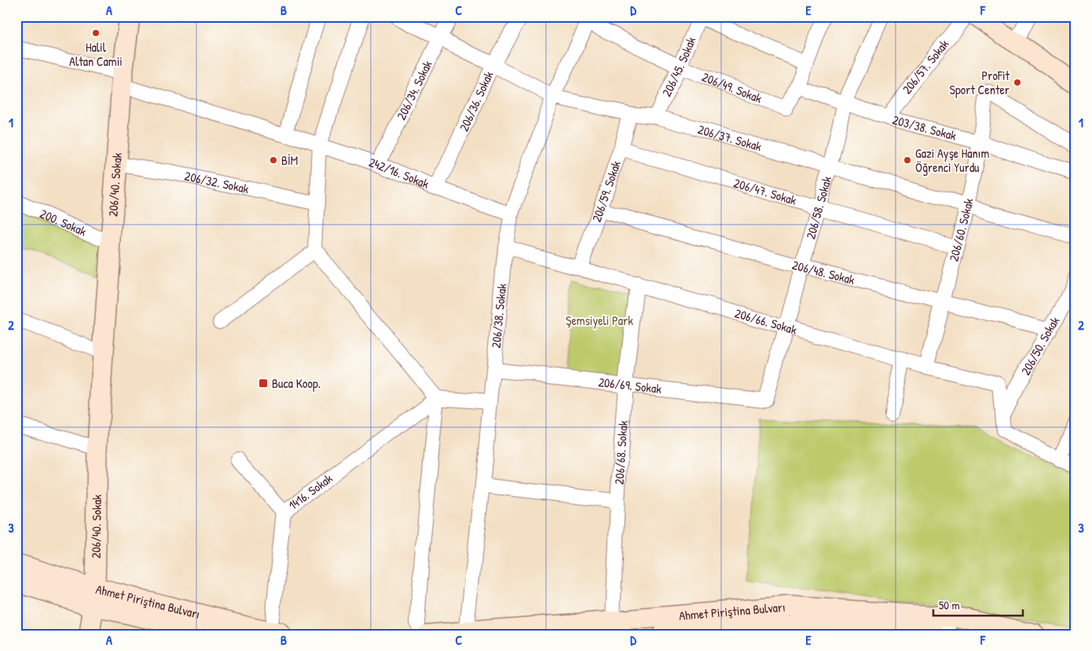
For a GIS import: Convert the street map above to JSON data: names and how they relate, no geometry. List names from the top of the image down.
{
  "streets": {
    "main road": ["206/40. Sokak", "Ahmet Piriştina Bulvarı"],
    "street": [
      "206/45. Sokak",
      "206/57. Sokak",
      "206/49. Sokak",
      "206/34. Sokak",
      "206/36. Sokak",
      "203/38. Sokak",
      "206/37. Sokak",
      "242/16. Sokak",
      "206/32. Sokak",
      "206/59. Sokak",
      "206/47. Sokak",
      "206/58. Sokak",
      "200. Sokak",
      "206/60. Sokak",
      "206/48. Sokak",
      "206/38. Sokak",
      "206/66. Sokak",
      "206/50. Sokak",
      "206/69. Sokak",
      "206/68. Sokak",
      "1416. Sokak"
    ]
  },
  "crossings": [
    ["206/45. Sokak", "206/49. Sokak"],
    ["206/45. Sokak", "206/37. Sokak"],
    ["206/57. Sokak", "203/38. Sokak"],
    ["206/49. Sokak", "203/38. Sokak"],
    ["206/49. Sokak", "206/38. Sokak"],
    ["206/34. Sokak", "206/37. Sokak"],
    ["206/34. Sokak", "242/16. Sokak"],
    ["206/36. Sokak", "206/37. Sokak"],
    ["206/36. Sokak", "242/16. Sokak"],
    ["203/38. Sokak", "206/58. Sokak"],
    ["203/38. Sokak", "206/60. Sokak"],
    ["206/37. Sokak", "206/59. Sokak"],
    ["206/37. Sokak", "206/58. Sokak"],
    ["206/37. Sokak", "206/60. Sokak"],
    ["206/37. Sokak", "206/38. Sokak"],
    ["242/16. Sokak", "206/40. Sokak"],
    ["242/16. Sokak", "206/38. Sokak"],
    ["206/32. Sokak", "206/40. Sokak"],
    ["206/40. Sokak", "200. Sokak"],
    ["206/40. Sokak", "Ahmet Piriştina Bulvarı"],
    ["206/59. Sokak", "206/47. Sokak"],
    ["206/59. Sokak", "206/48. Sokak"],
    ["206/59. Sokak", "206/66. Sokak"],
    ["206/47. Sokak", "206/58. Sokak"],
    ["206/47. Sokak", "206/60. Sokak"],
    ["206/58. Sokak", "206/48. Sokak"],
    ["206/58. Sokak", "206/66. Sokak"],
    ["206/58. Sokak", "206/69. Sokak"],
    ["206/60. Sokak", "206/48. Sokak"],
    ["206/60. Sokak", "206/66. Sokak"],
    ["206/48. Sokak", "206/50. Sokak"],
    ["206/38. Sokak", "206/66. Sokak"],
    ["206/38. Sokak", "206/69. Sokak"],
    ["206/38. Sokak", "Ahmet Piriştina Bulvarı"],
    ["206/66. Sokak", "206/50. Sokak"],
    ["206/66. Sokak", "206/68. Sokak"],
    ["206/69. Sokak", "206/68. Sokak"],
    ["206/68. Sokak", "Ahmet Piriştina Bulvarı"],
    ["1416. Sokak", "Ahmet Piriştina Bulvarı"]
  ],
  "parks": ["Şemsiyeli Park"],
  "places": {
    "other": [
      "Halil Altan Camii",
      "ProFit Sport Center",
      "BİM",
      "Gazi Ayşe Hanım Öğrenci Yurdu"
    ],
    "transit": ["Buca Koop."]
  },
  "scale_bar": "50 m",
  "grid": {
    "columns": [
      "A",
      "B",
      "C",
      "D",
      "E",
      "F"
    ],
    "rows": ["1", "2", "3"]
  }
}
